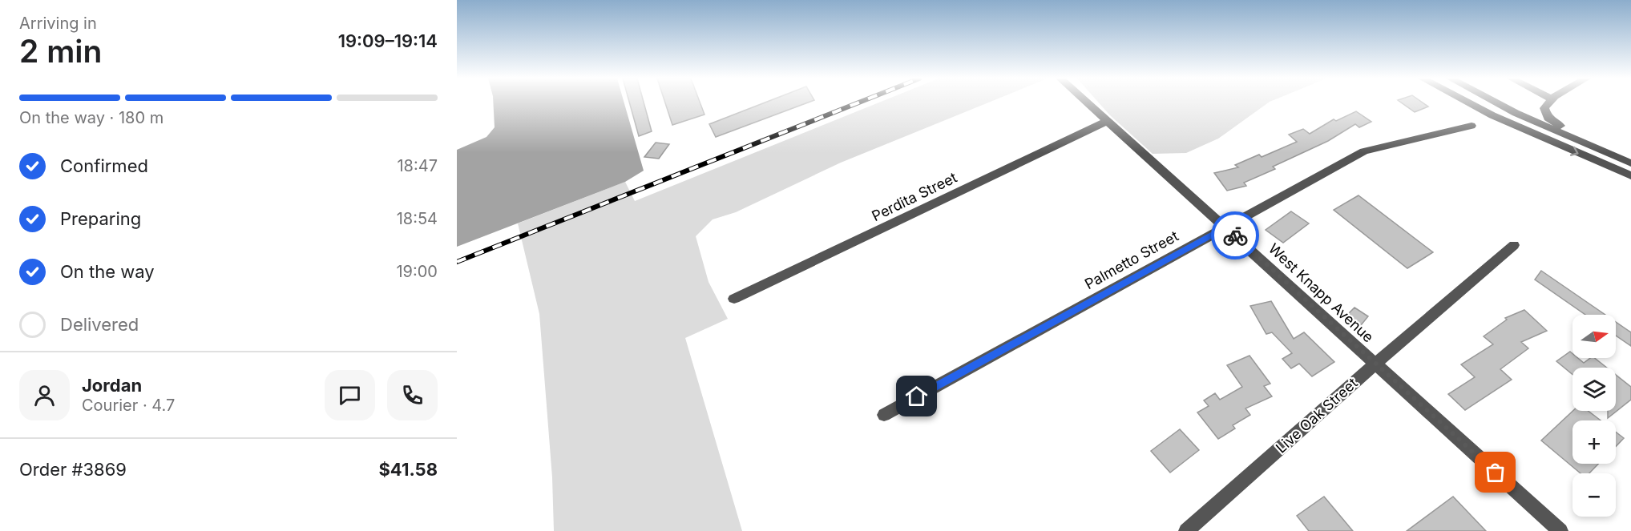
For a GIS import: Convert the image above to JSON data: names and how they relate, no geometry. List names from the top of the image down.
{
  "streets": {
    "street": [
      "Perdita Street",
      "Palmetto Street",
      "West Knapp Avenue",
      "Live Oak Street"
    ]
  },
  "crossings": [
    ["Perdita Street", "West Knapp Avenue"],
    ["Palmetto Street", "West Knapp Avenue"],
    ["West Knapp Avenue", "Live Oak Street"]
  ],
  "north": "right",
  "page": {
    "heading": ["2 min", "Arriving in", "19:09–19:14"],
    "panel": [
      "Jordan",
      "Courier · 4.7",
      "Order #3869",
      "$41.58"
    ],
    "bar": "On the way · 180 m",
    "list": [
      ["Confirmed", "18:47"],
      ["Preparing", "18:54"],
      ["On the way", "19:00"],
      "Delivered"
    ],
    "map_buttons": ["+", "−"]
  }
}
